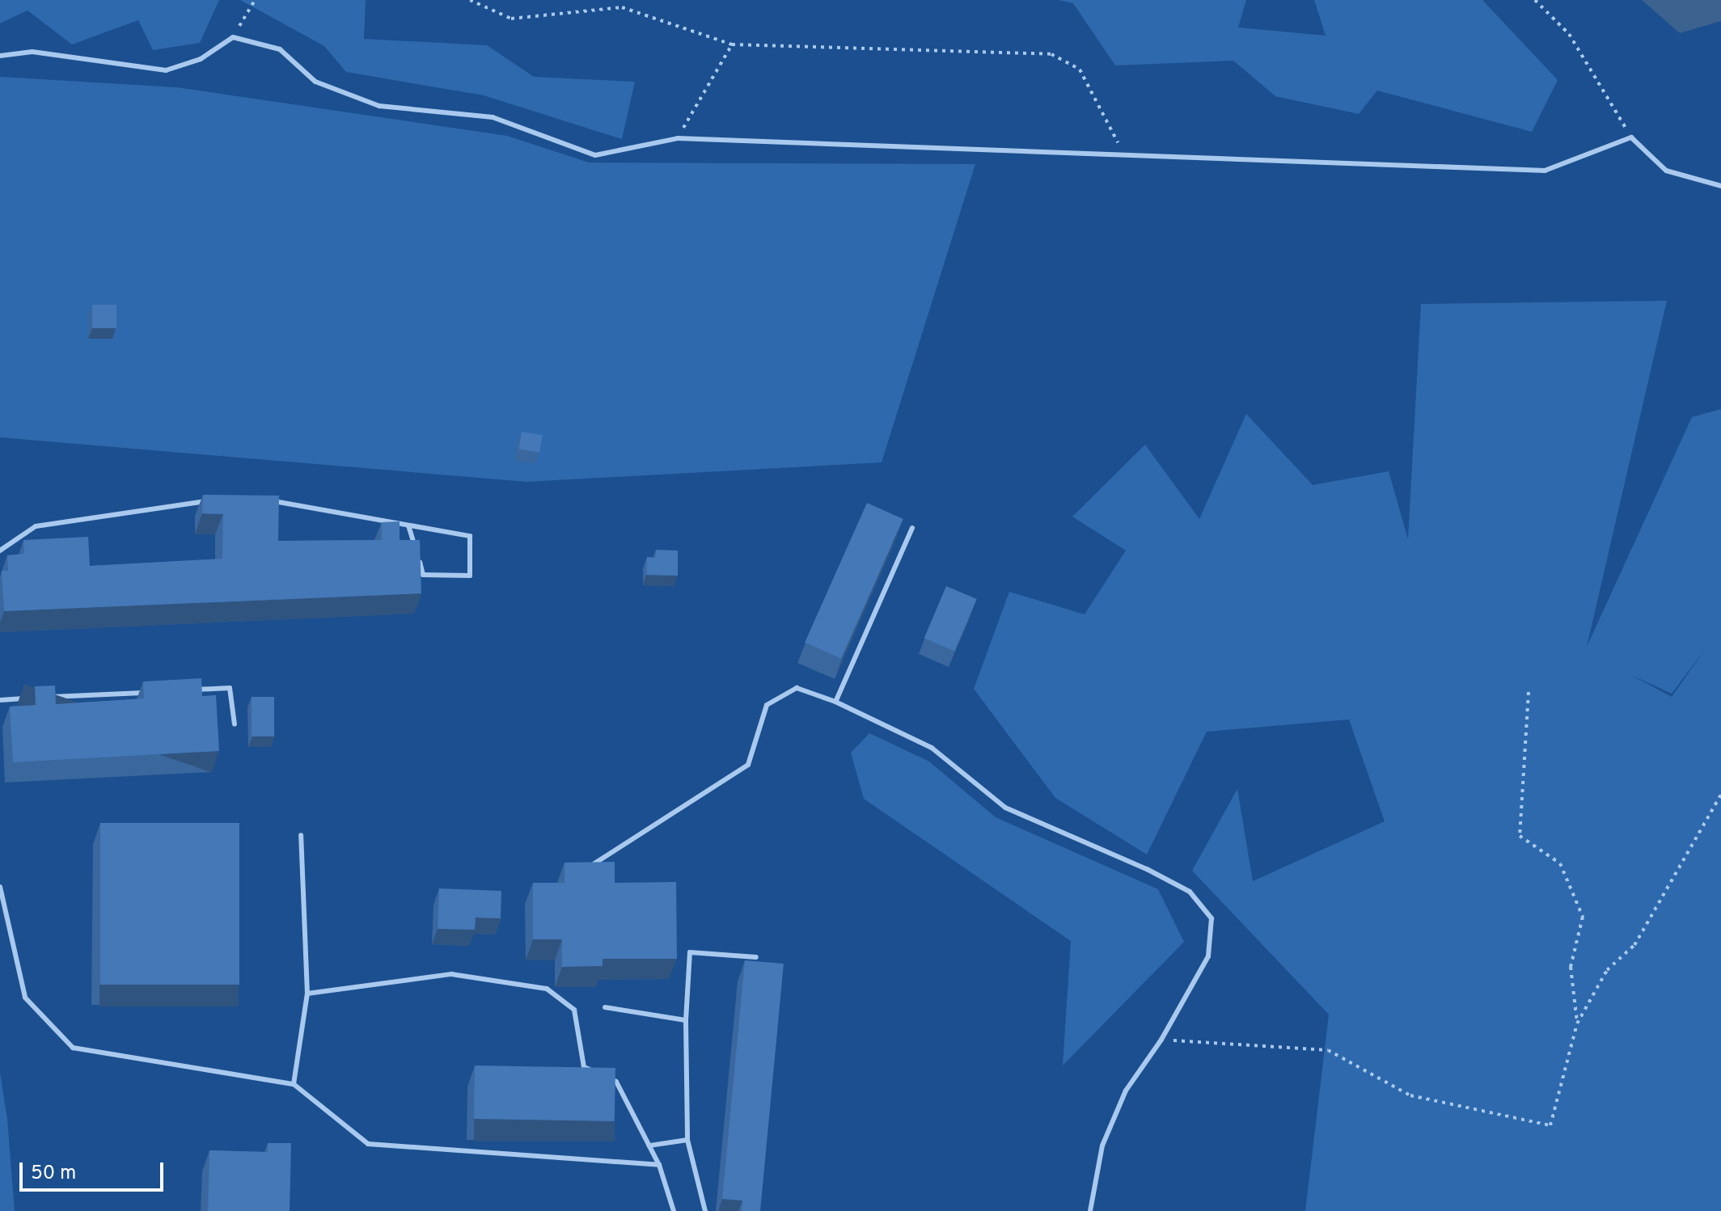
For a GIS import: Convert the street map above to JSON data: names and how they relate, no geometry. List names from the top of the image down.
{
  "scale_bar": "50 m"
}
